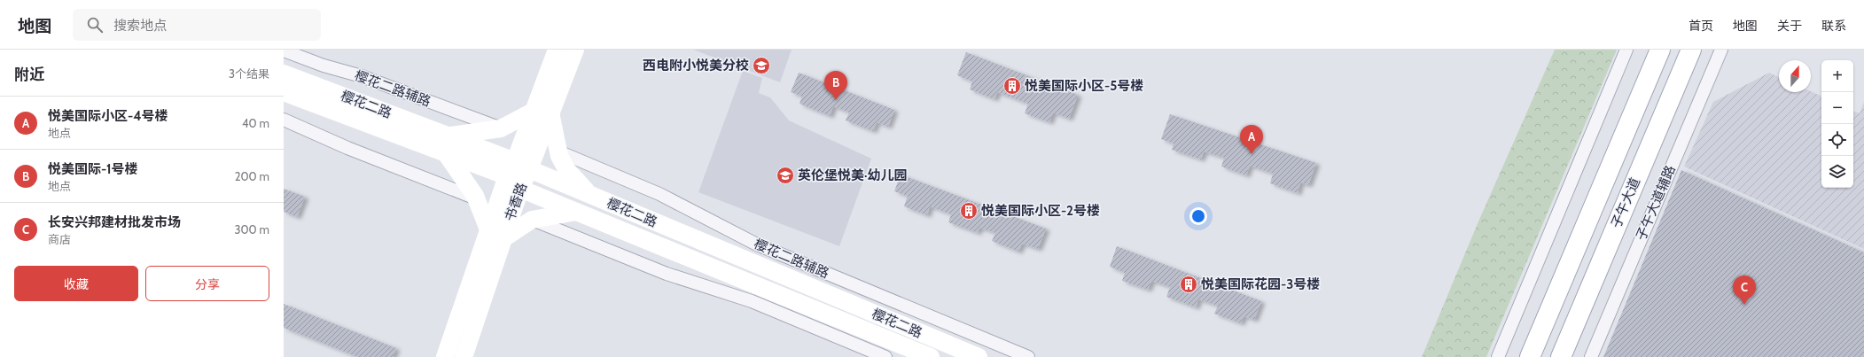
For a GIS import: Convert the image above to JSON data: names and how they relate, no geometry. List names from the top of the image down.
{
  "streets": {
    "main road": ["樱花二路", "书香路", "子午大道"],
    "street": ["樱花二路辅路", "子午大道辅路"]
  },
  "crossings": [
    ["樱花二路", "书香路"]
  ],
  "places": {
    "school or university": ["西电附小悦美分校", "英伦堡悦美·幼儿园"],
    "building": ["悦美国际小区-5号楼", "悦美国际小区-2号楼", "悦美国际花园-3号楼"]
  },
  "north": "top",
  "page": {
    "header": "地图",
    "search": "搜索地点",
    "nav": [
      "首页",
      "地图",
      "关于",
      "联系"
    ],
    "heading": ["附近", "3个结果"],
    "map_buttons": ["+", "−"],
    "pins": ["B", "A", "C"],
    "list": [
      {
        "mark": "A",
        "name": "悦美国际小区-4号楼",
        "note": "地点",
        "value": "40 m"
      },
      {
        "mark": "B",
        "name": "悦美国际-1号楼",
        "note": "地点",
        "value": "200 m"
      },
      {
        "mark": "C",
        "name": "长安兴邦建材批发市场",
        "note": "商店",
        "value": "300 m"
      }
    ],
    "buttons": ["收藏", "分享"]
  }
}
